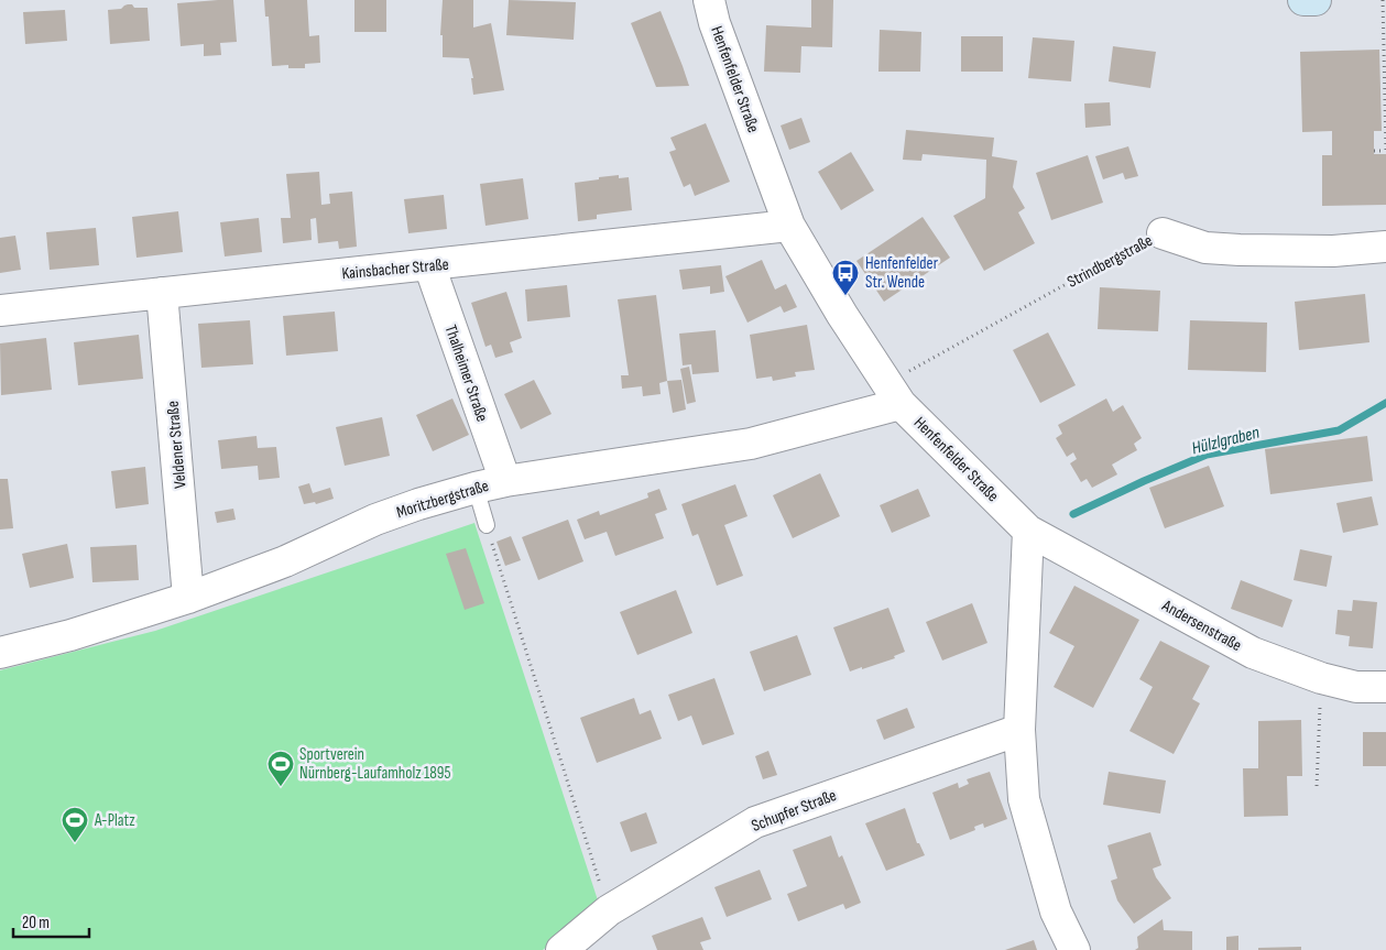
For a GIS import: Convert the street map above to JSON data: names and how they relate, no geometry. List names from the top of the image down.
{
  "streets": {
    "street": [
      "Henfenfelder Straße",
      "Strindbergstraße",
      "Kainsbacher Straße",
      "Thalheimer Straße",
      "Veldener Straße",
      "Moritzbergstraße",
      "Andersenstraße",
      "Schupfer Straße"
    ]
  },
  "crossings": [
    ["Henfenfelder Straße", "Strindbergstraße"],
    ["Henfenfelder Straße", "Kainsbacher Straße"],
    ["Henfenfelder Straße", "Moritzbergstraße"],
    ["Henfenfelder Straße", "Andersenstraße"],
    ["Strindbergstraße", "Moritzbergstraße"],
    ["Kainsbacher Straße", "Thalheimer Straße"],
    ["Kainsbacher Straße", "Veldener Straße"],
    ["Thalheimer Straße", "Moritzbergstraße"],
    ["Veldener Straße", "Moritzbergstraße"]
  ],
  "water": ["Hülzlgraben"],
  "places": {
    "bus stop": ["Henfenfelder Str. Wende"],
    "sports": ["Sportverein Nürnberg-Laufamholz 1895", "A-Platz"]
  },
  "scale_bar": "20 m"
}
